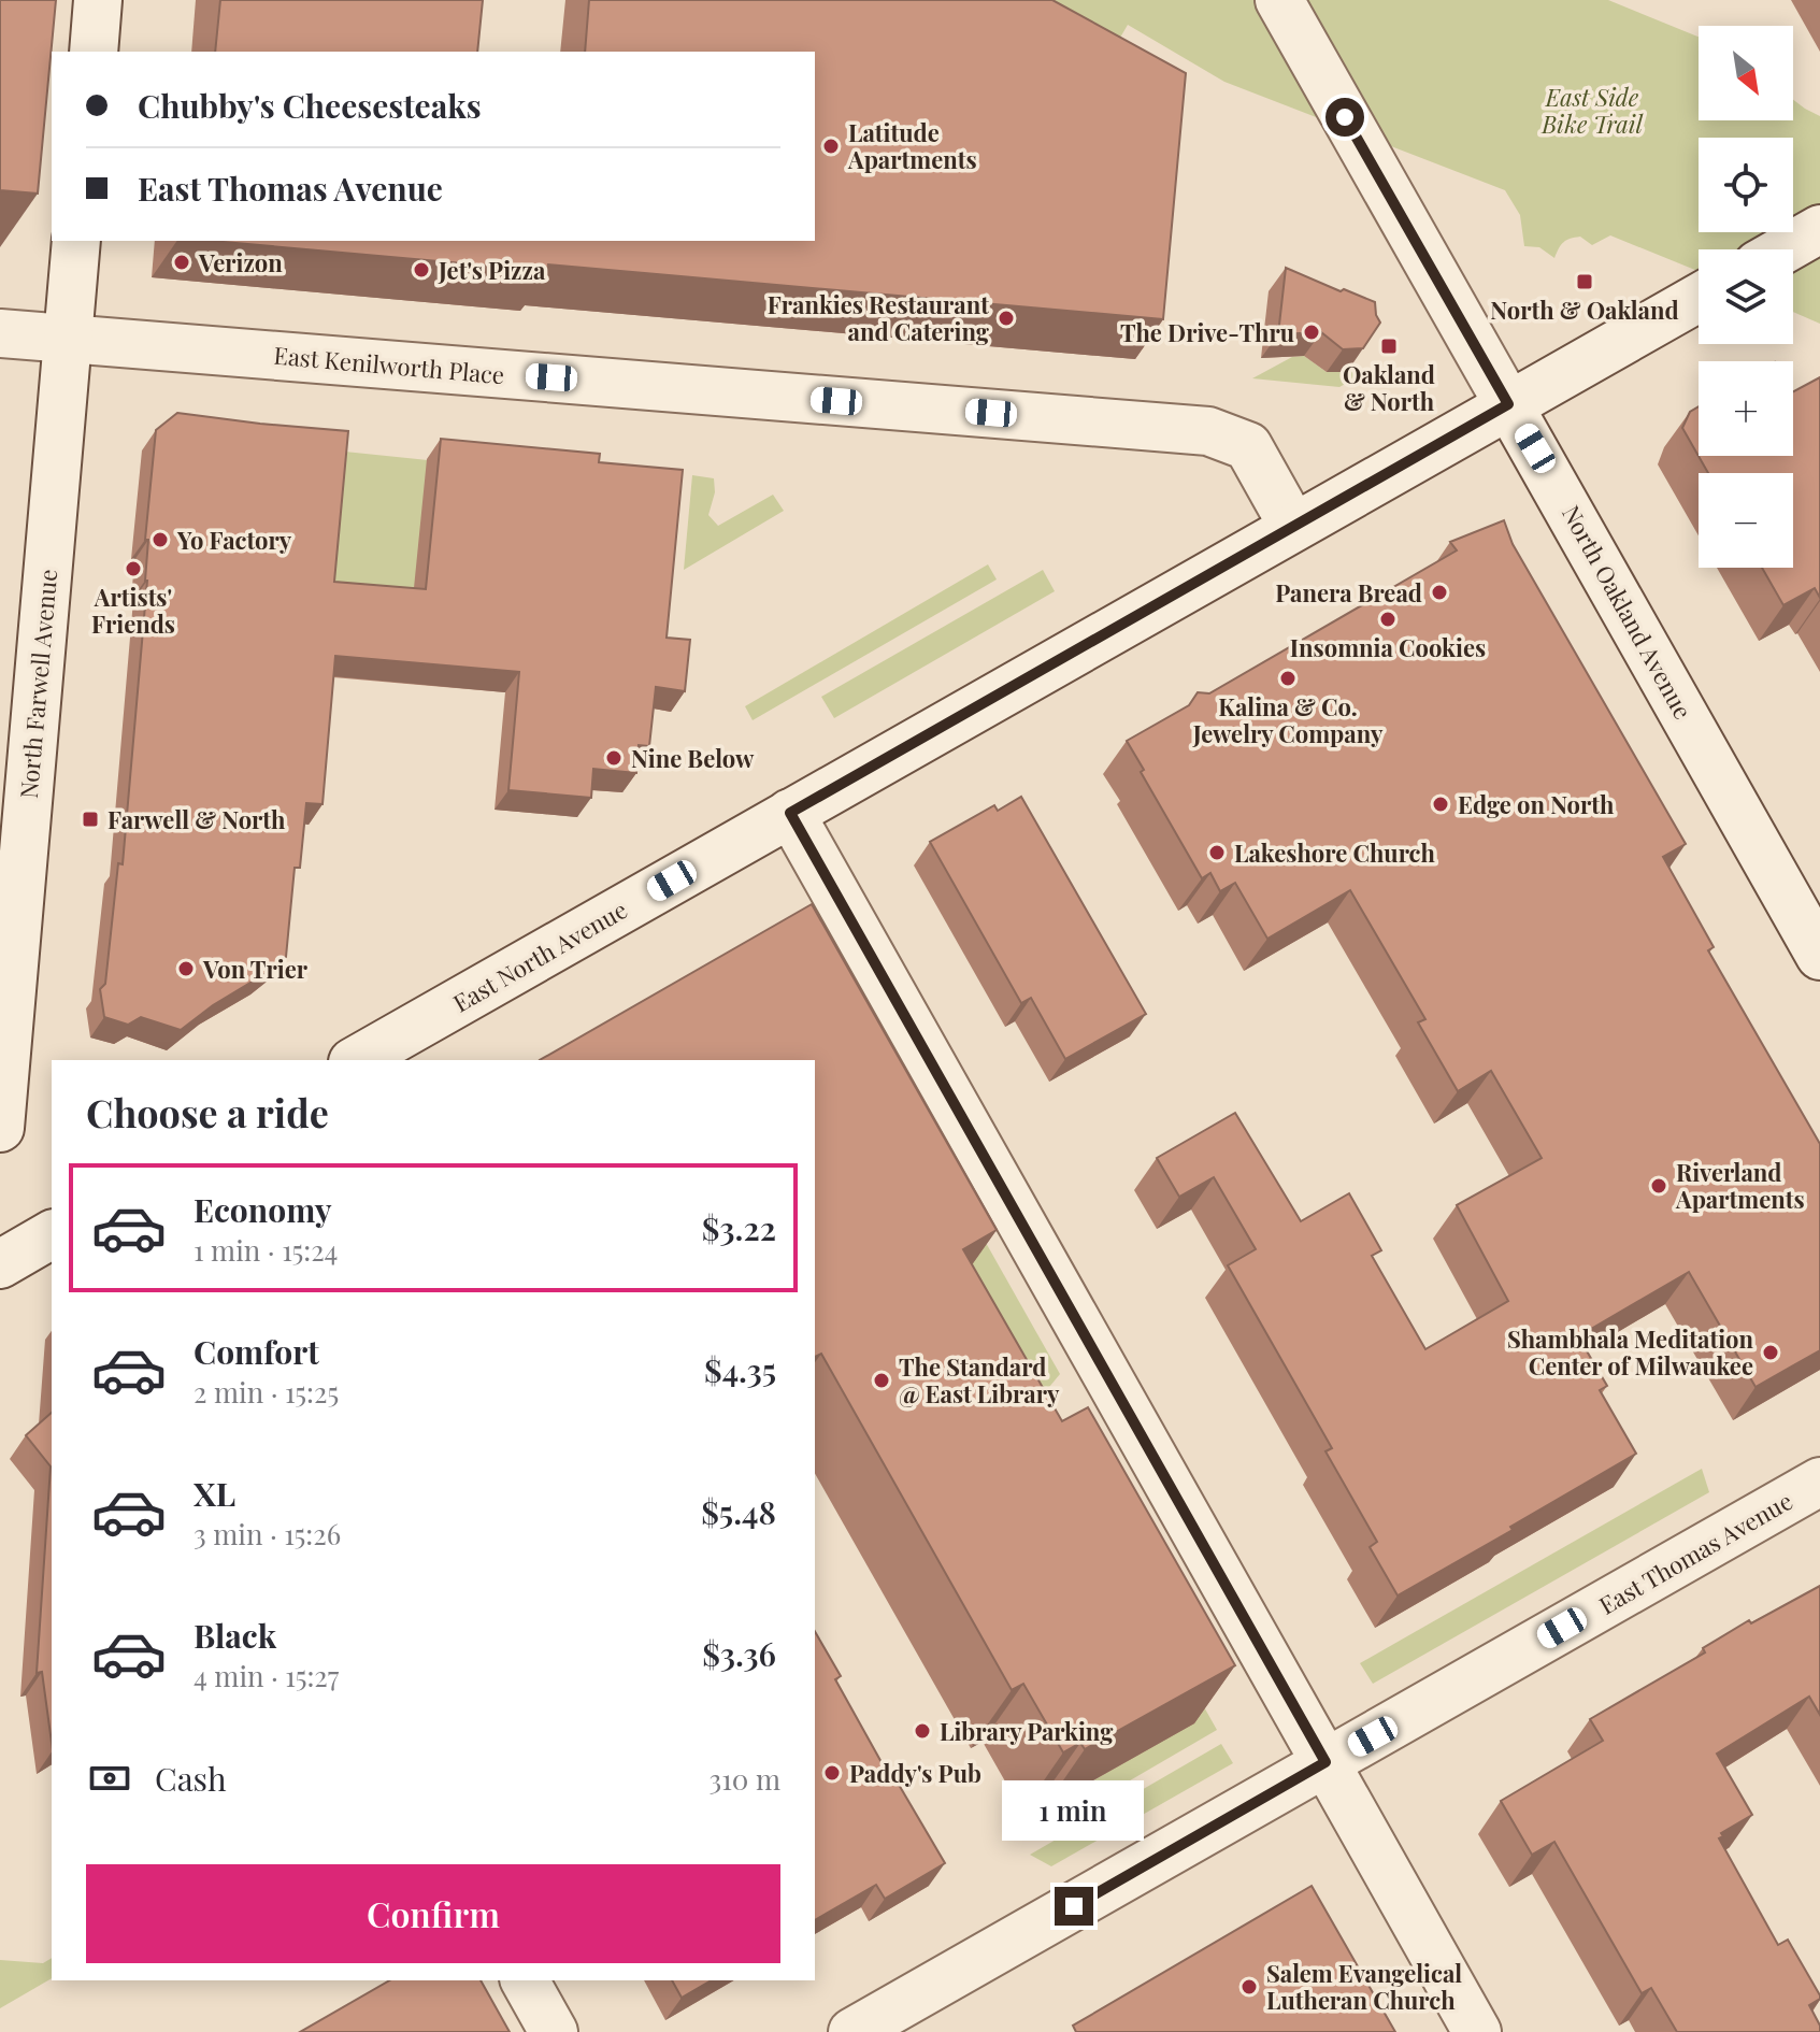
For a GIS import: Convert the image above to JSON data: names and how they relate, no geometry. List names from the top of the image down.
{
  "streets": {
    "street": [
      "East Kenilworth Place",
      "North Oakland Avenue",
      "North Farwell Avenue",
      "East North Avenue",
      "East Thomas Avenue"
    ]
  },
  "crossings": [
    ["East Kenilworth Place", "North Farwell Avenue"],
    ["East Kenilworth Place", "East North Avenue"],
    ["North Oakland Avenue", "East North Avenue"]
  ],
  "parks": ["East Side Bike Trail"],
  "places": {
    "other": [
      "Latitude Apartments",
      "Verizon",
      "Jet's Pizza",
      "Frankies Restaurant and Catering",
      "The Drive-Thru",
      "Yo Factory",
      "Artists' Friends",
      "Panera Bread",
      "Insomnia Cookies",
      "Kalina & Co. Jewelry Company",
      "Nine Below",
      "Edge on North",
      "Lakeshore Church",
      "Von Trier",
      "Riverland Apartments",
      "Shambhala Meditation Center of Milwaukee",
      "The Standard @ East Library",
      "Library Parking",
      "Paddy's Pub",
      "Salem Evangelical Lutheran Church"
    ],
    "transit": ["North & Oakland", "Oakland & North", "Farwell & North"]
  },
  "north": "bottom right",
  "page": {
    "map_buttons": ["+", "−"],
    "banner": ["Chubby's Cheesesteaks", "East Thomas Avenue"],
    "heading": "Choose a ride",
    "list": [
      {
        "name": "Economy",
        "note": "1 min · 15:24",
        "value": "$3.22"
      },
      {
        "name": "Comfort",
        "note": "2 min · 15:25",
        "value": "$4.35"
      },
      {
        "name": "XL",
        "note": "3 min · 15:26",
        "value": "$5.48"
      },
      {
        "name": "Black",
        "note": "4 min · 15:27",
        "value": "$3.36"
      }
    ],
    "pay": ["Cash", "310 m"],
    "bubble": "1 min",
    "buttons": "Confirm"
  }
}
